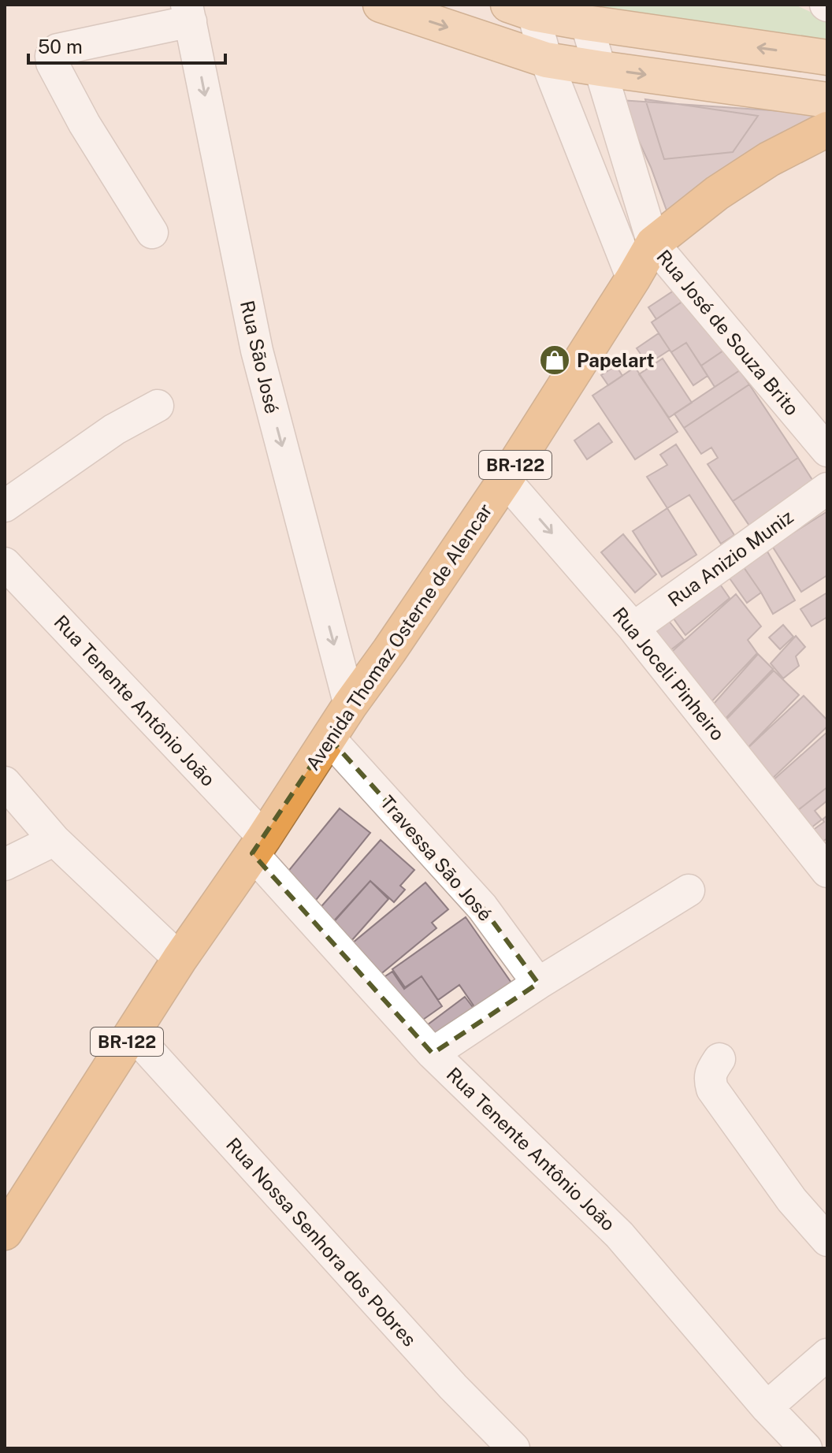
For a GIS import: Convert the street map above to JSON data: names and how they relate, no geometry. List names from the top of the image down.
{
  "streets": {
    "highway": ["BR-122", "Avenida Thomaz Osterne de Alencar"],
    "street": [
      "Rua José de Souza Brito",
      "Rua São José",
      "Rua Anizio Muniz",
      "Rua Joceli Pinheiro",
      "Rua Tenente Antônio João",
      "Travessa São José",
      "Rua Nossa Senhora dos Pobres"
    ]
  },
  "crossings": [
    ["Rua José de Souza Brito", "Avenida Thomaz Osterne de Alencar"],
    ["Rua São José", "Avenida Thomaz Osterne de Alencar"],
    ["BR-122", "Avenida Thomaz Osterne de Alencar"],
    ["BR-122", "Rua Tenente Antônio João"],
    ["BR-122", "Rua Nossa Senhora dos Pobres"],
    ["Rua Anizio Muniz", "Rua Joceli Pinheiro"],
    ["Avenida Thomaz Osterne de Alencar", "Rua Joceli Pinheiro"],
    ["Avenida Thomaz Osterne de Alencar", "Rua Tenente Antônio João"],
    ["Avenida Thomaz Osterne de Alencar", "Travessa São José"]
  ],
  "one_way": ["Rua São José", "Rua Joceli Pinheiro"],
  "places": {
    "shop": ["Papelart"]
  },
  "scale_bar": "50 m"
}
